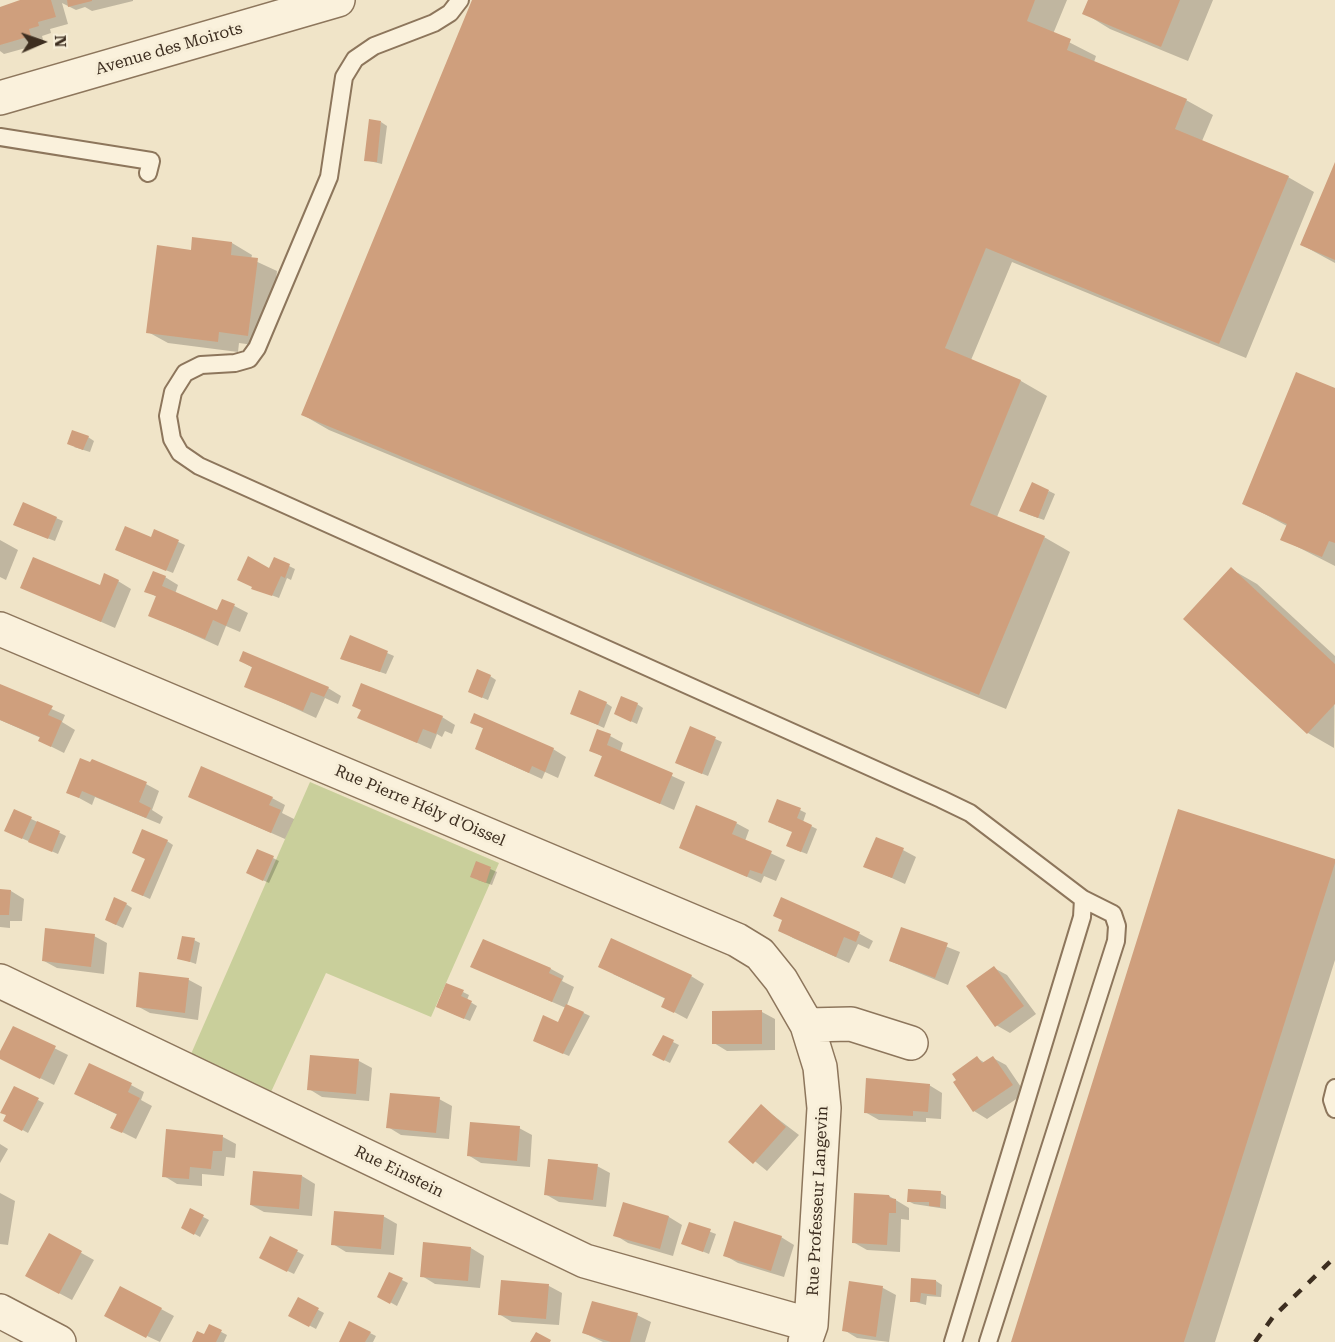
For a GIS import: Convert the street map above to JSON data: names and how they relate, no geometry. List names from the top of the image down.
{
  "streets": {
    "street": [
      "Avenue des Moirots",
      "Rue Pierre Hély d'Oissel",
      "Rue Einstein",
      "Rue Professeur Langevin"
    ]
  },
  "crossings": [
    ["Rue Pierre Hély d'Oissel", "Rue Professeur Langevin"],
    ["Rue Einstein", "Rue Professeur Langevin"]
  ],
  "north": "right"
}
